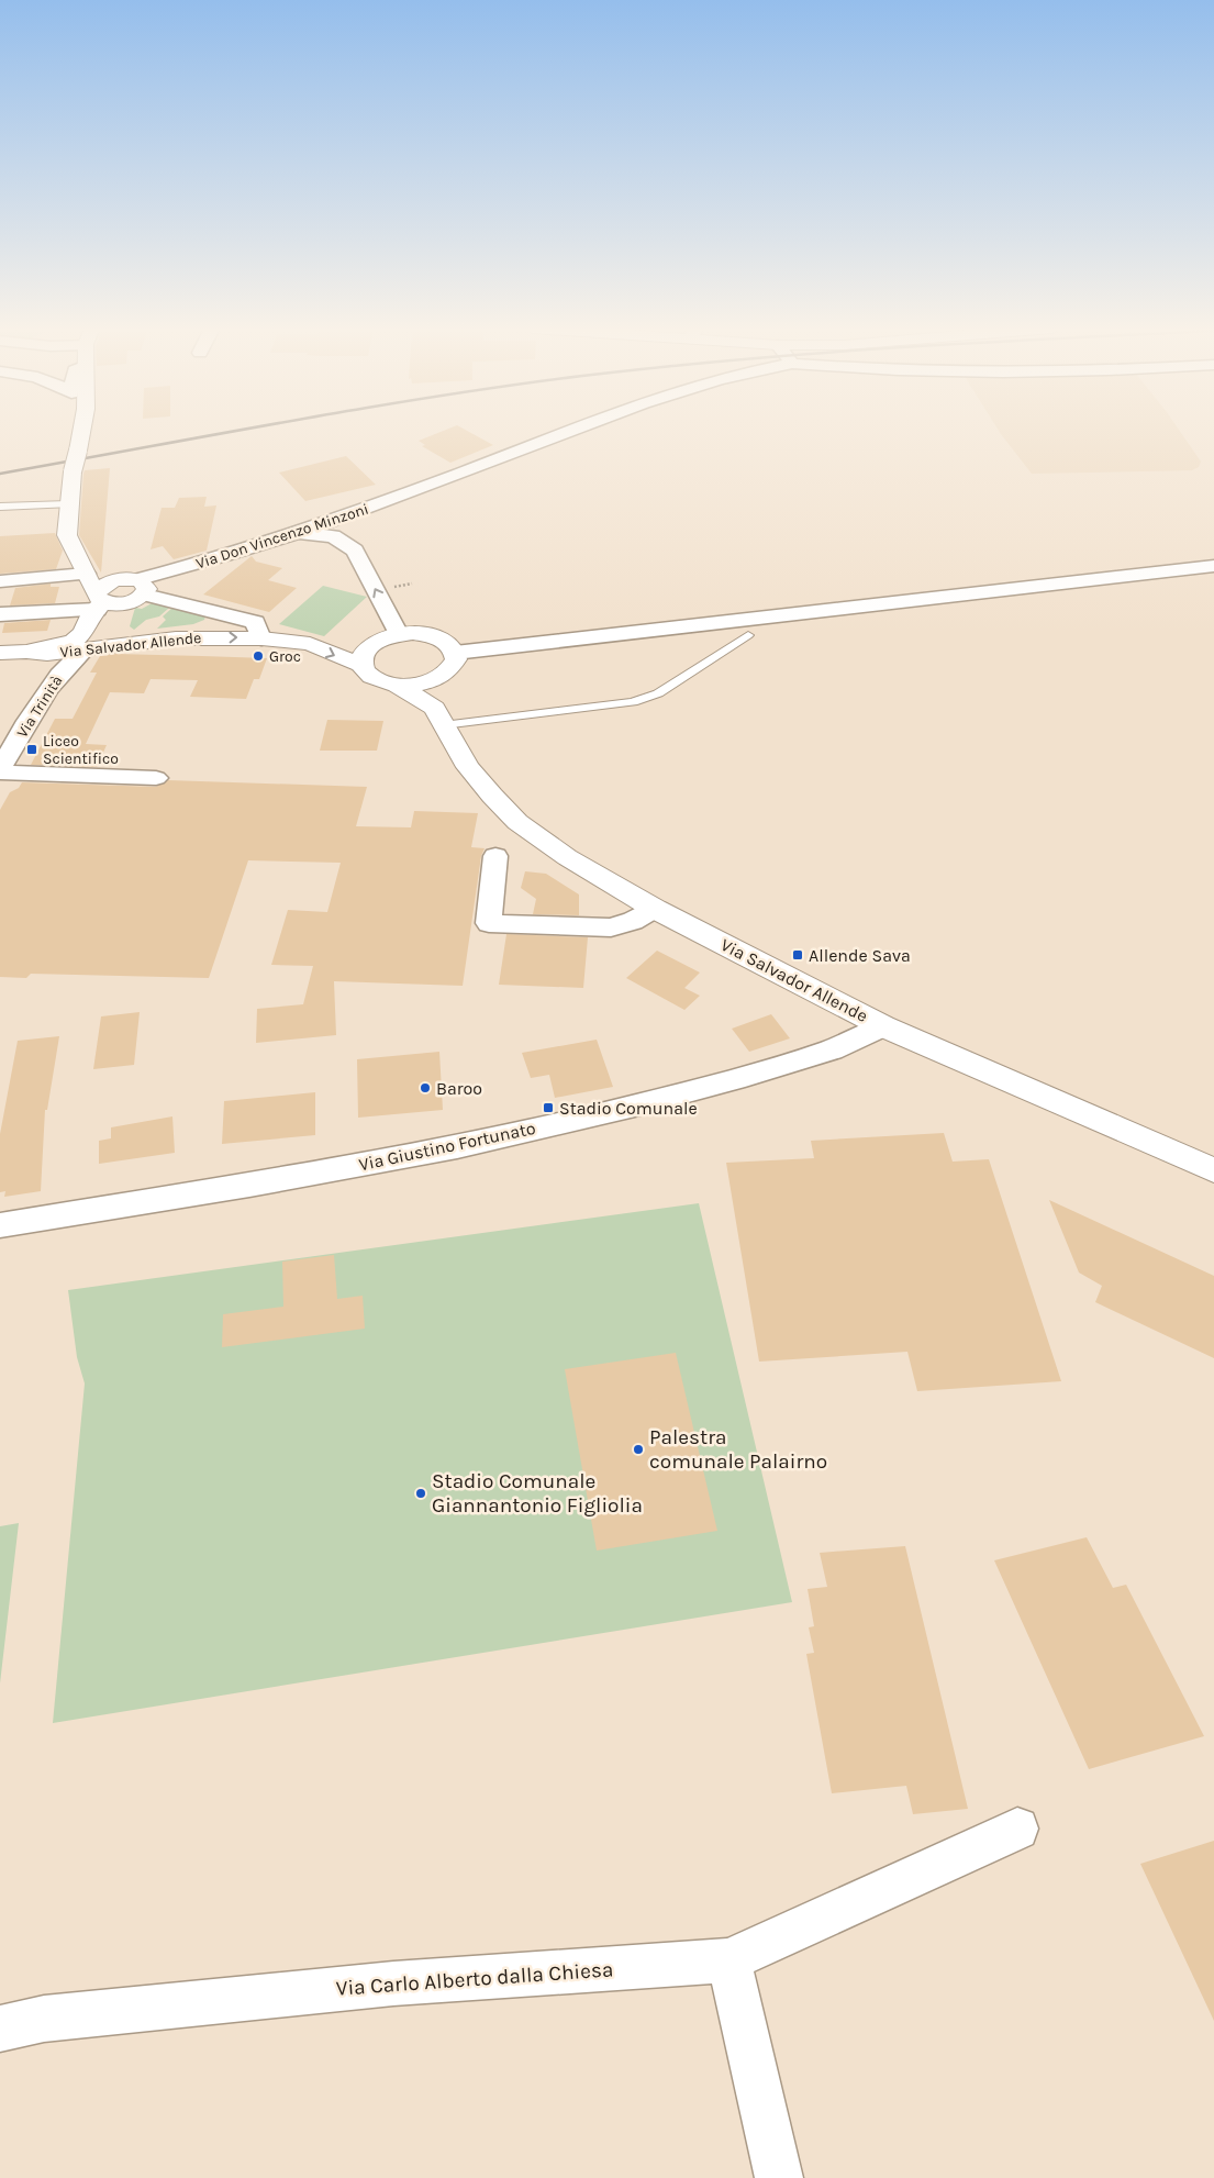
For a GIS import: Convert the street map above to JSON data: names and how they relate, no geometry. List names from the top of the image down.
{
  "streets": {
    "street": [
      "Via Don Vincenzo Minzoni",
      "Via Salvador Allende",
      "Via Trinità",
      "Via Giustino Fortunato",
      "Via Carlo Alberto dalla Chiesa"
    ]
  },
  "crossings": [
    ["Via Salvador Allende", "Via Trinità"],
    ["Via Salvador Allende", "Via Giustino Fortunato"]
  ],
  "places": {
    "other": [
      "Groc",
      "Baroo",
      "Palestra comunale Palairno",
      "Stadio Comunale Giannantonio Figliolia"
    ],
    "transit": ["Liceo Scientifico", "Allende Sava", "Stadio Comunale"]
  }
}
